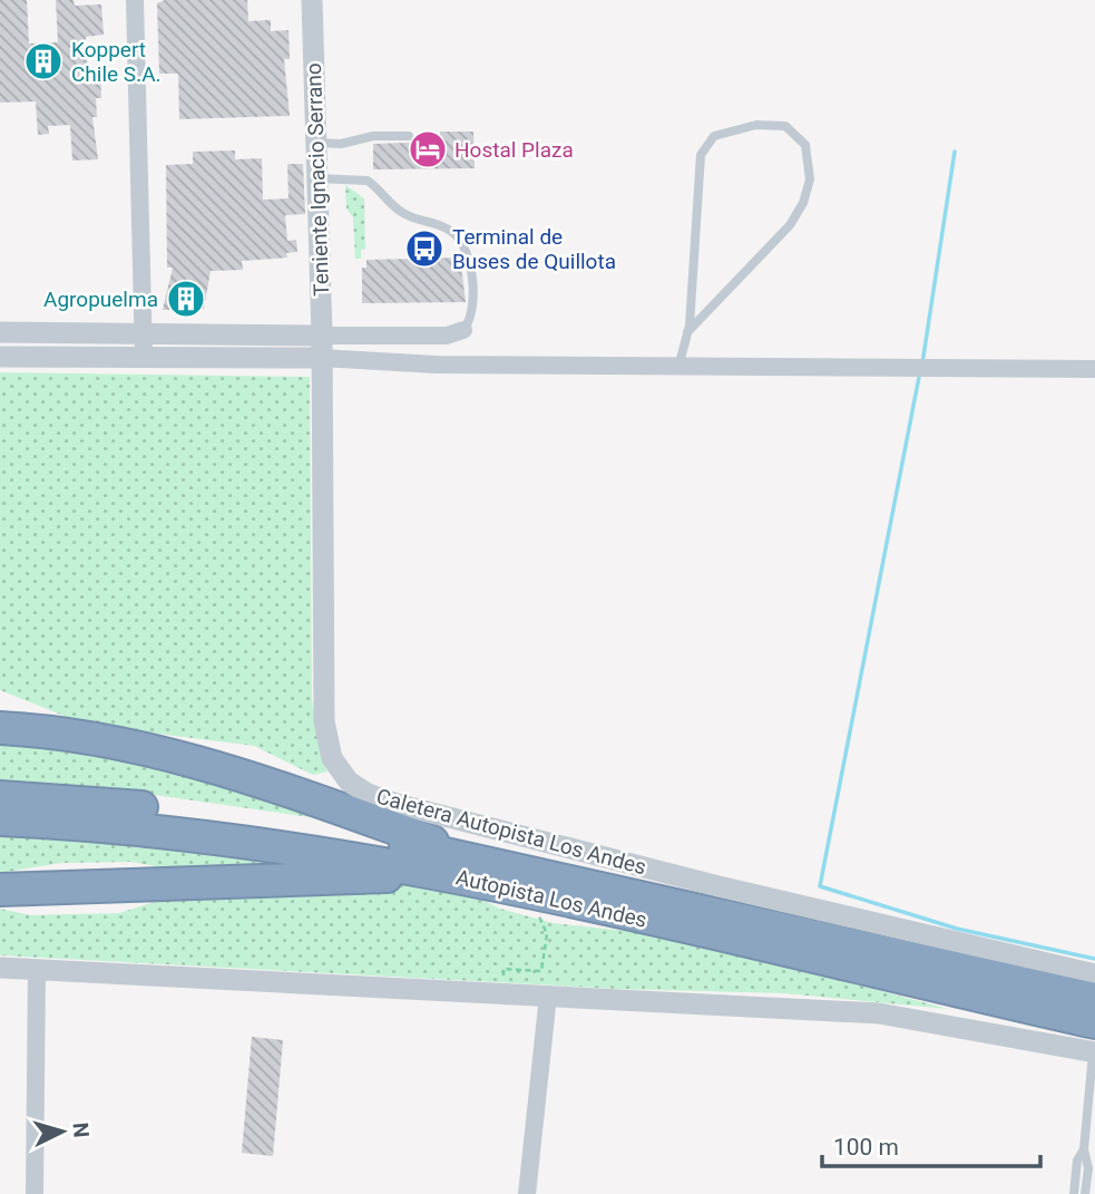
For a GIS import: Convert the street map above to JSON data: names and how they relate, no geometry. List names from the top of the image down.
{
  "streets": {
    "highway": ["Autopista Los Andes"],
    "street": ["Teniente Ignacio Serrano", "Caletera Autopista Los Andes"]
  },
  "crossings": [
    ["Teniente Ignacio Serrano", "Caletera Autopista Los Andes"]
  ],
  "places": {
    "building": ["Koppert Chile S.A.", "Agropuelma"],
    "hotel": ["Hostal Plaza"],
    "bus stop": ["Terminal de Buses de Quillota"]
  },
  "scale_bar": "100 m",
  "north": "right"
}
